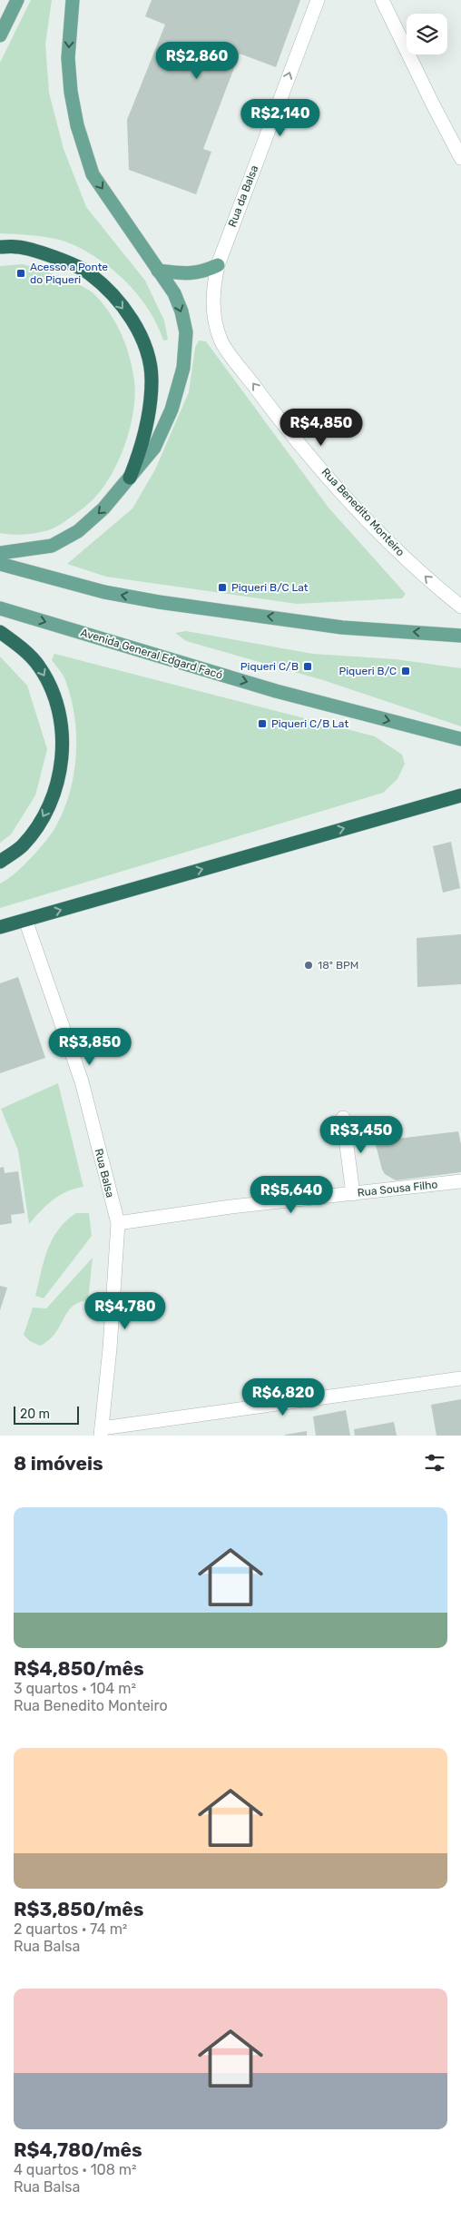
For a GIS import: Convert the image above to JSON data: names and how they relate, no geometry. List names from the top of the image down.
{
  "streets": {
    "main road": ["Avenida General Edgard Facó"],
    "street": [
      "Rua da Balsa",
      "Rua Benedito Monteiro",
      "Rua Balsa",
      "Rua Sousa Filho"
    ]
  },
  "crossings": [
    ["Rua da Balsa", "Rua Benedito Monteiro"],
    ["Rua Balsa", "Rua Sousa Filho"]
  ],
  "one_way": ["Rua da Balsa", "Rua Benedito Monteiro"],
  "places": {
    "transit": [
      "Acesso a Ponte do Piqueri",
      "Piqueri B/C Lat",
      "Piqueri C/B",
      "Piqueri B/C",
      "Piqueri C/B Lat"
    ],
    "other": ["18º BPM"]
  },
  "scale_bar": "20 m",
  "page": {
    "price": [
      "R$2,860",
      "R$2,140",
      "R$4,850",
      "R$3,850",
      "R$3,450",
      "R$5,640",
      "R$4,780",
      "R$6,820"
    ],
    "scale": "20 m",
    "heading": "8 imóveis",
    "list": [
      {
        "name": "R$4,850/mês",
        "note": "3 quartos · 104 m² · Rua Benedito Monteiro"
      },
      {
        "name": "R$3,850/mês",
        "note": "2 quartos · 74 m² · Rua Balsa"
      },
      {
        "name": "R$4,780/mês",
        "note": "4 quartos · 108 m² · Rua Balsa"
      }
    ]
  }
}
